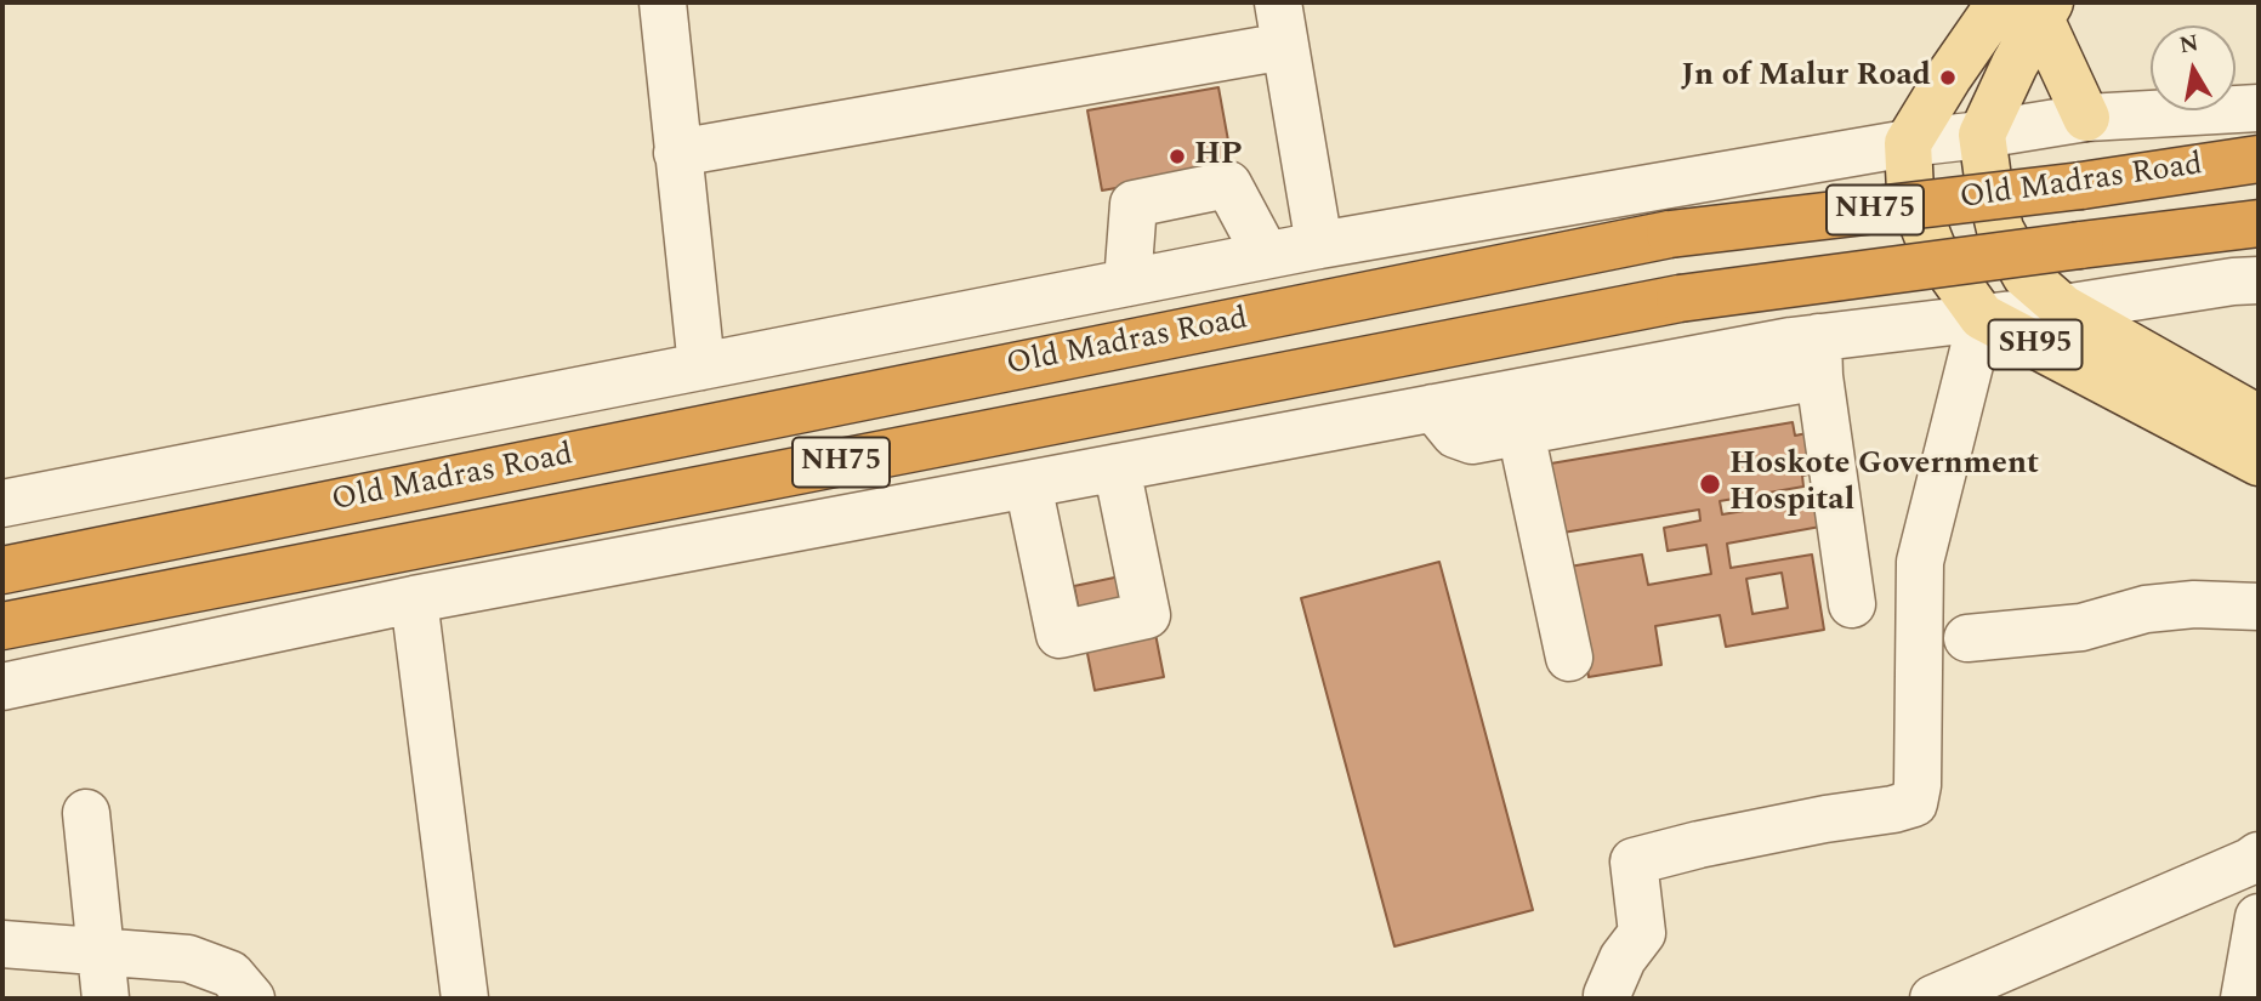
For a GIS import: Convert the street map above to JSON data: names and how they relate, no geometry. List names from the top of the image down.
{
  "streets": {
    "highway": ["Old Madras Road", "NH75"],
    "main road": ["SH95"]
  },
  "places": ["Jn of Malur Road", "HP", "Hoskote Government Hospital"],
  "north": "top"
}
